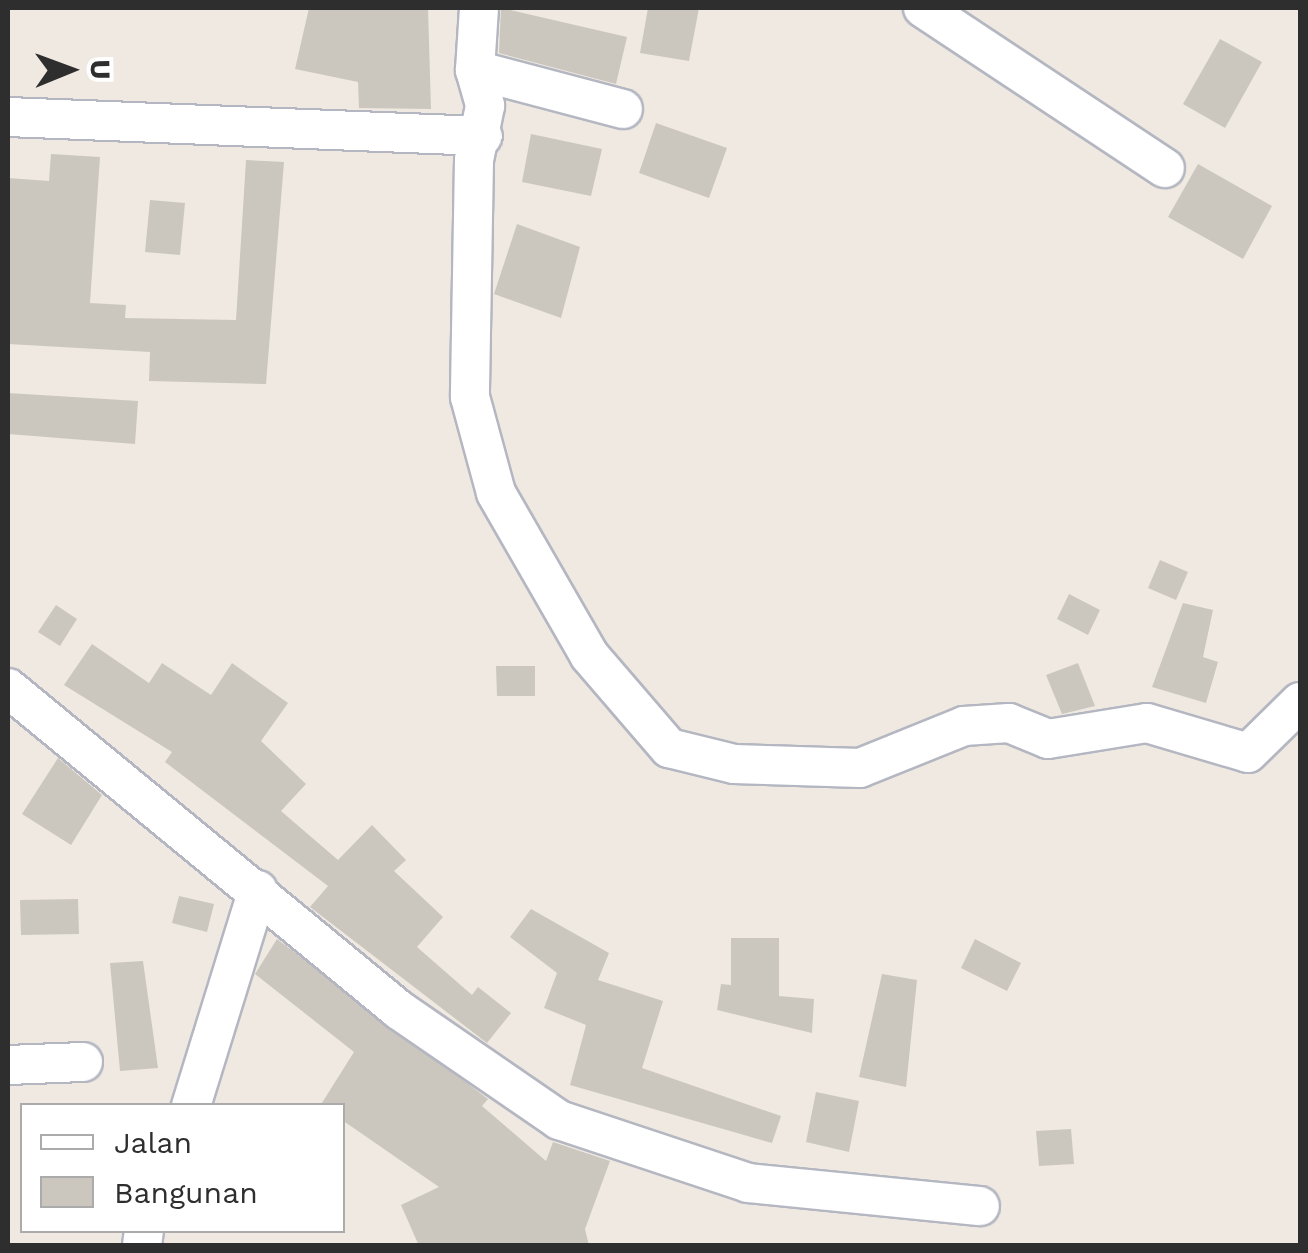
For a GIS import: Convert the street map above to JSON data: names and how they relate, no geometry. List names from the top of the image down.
{
  "legend": ["Jalan", "Bangunan"],
  "north": "right"
}
